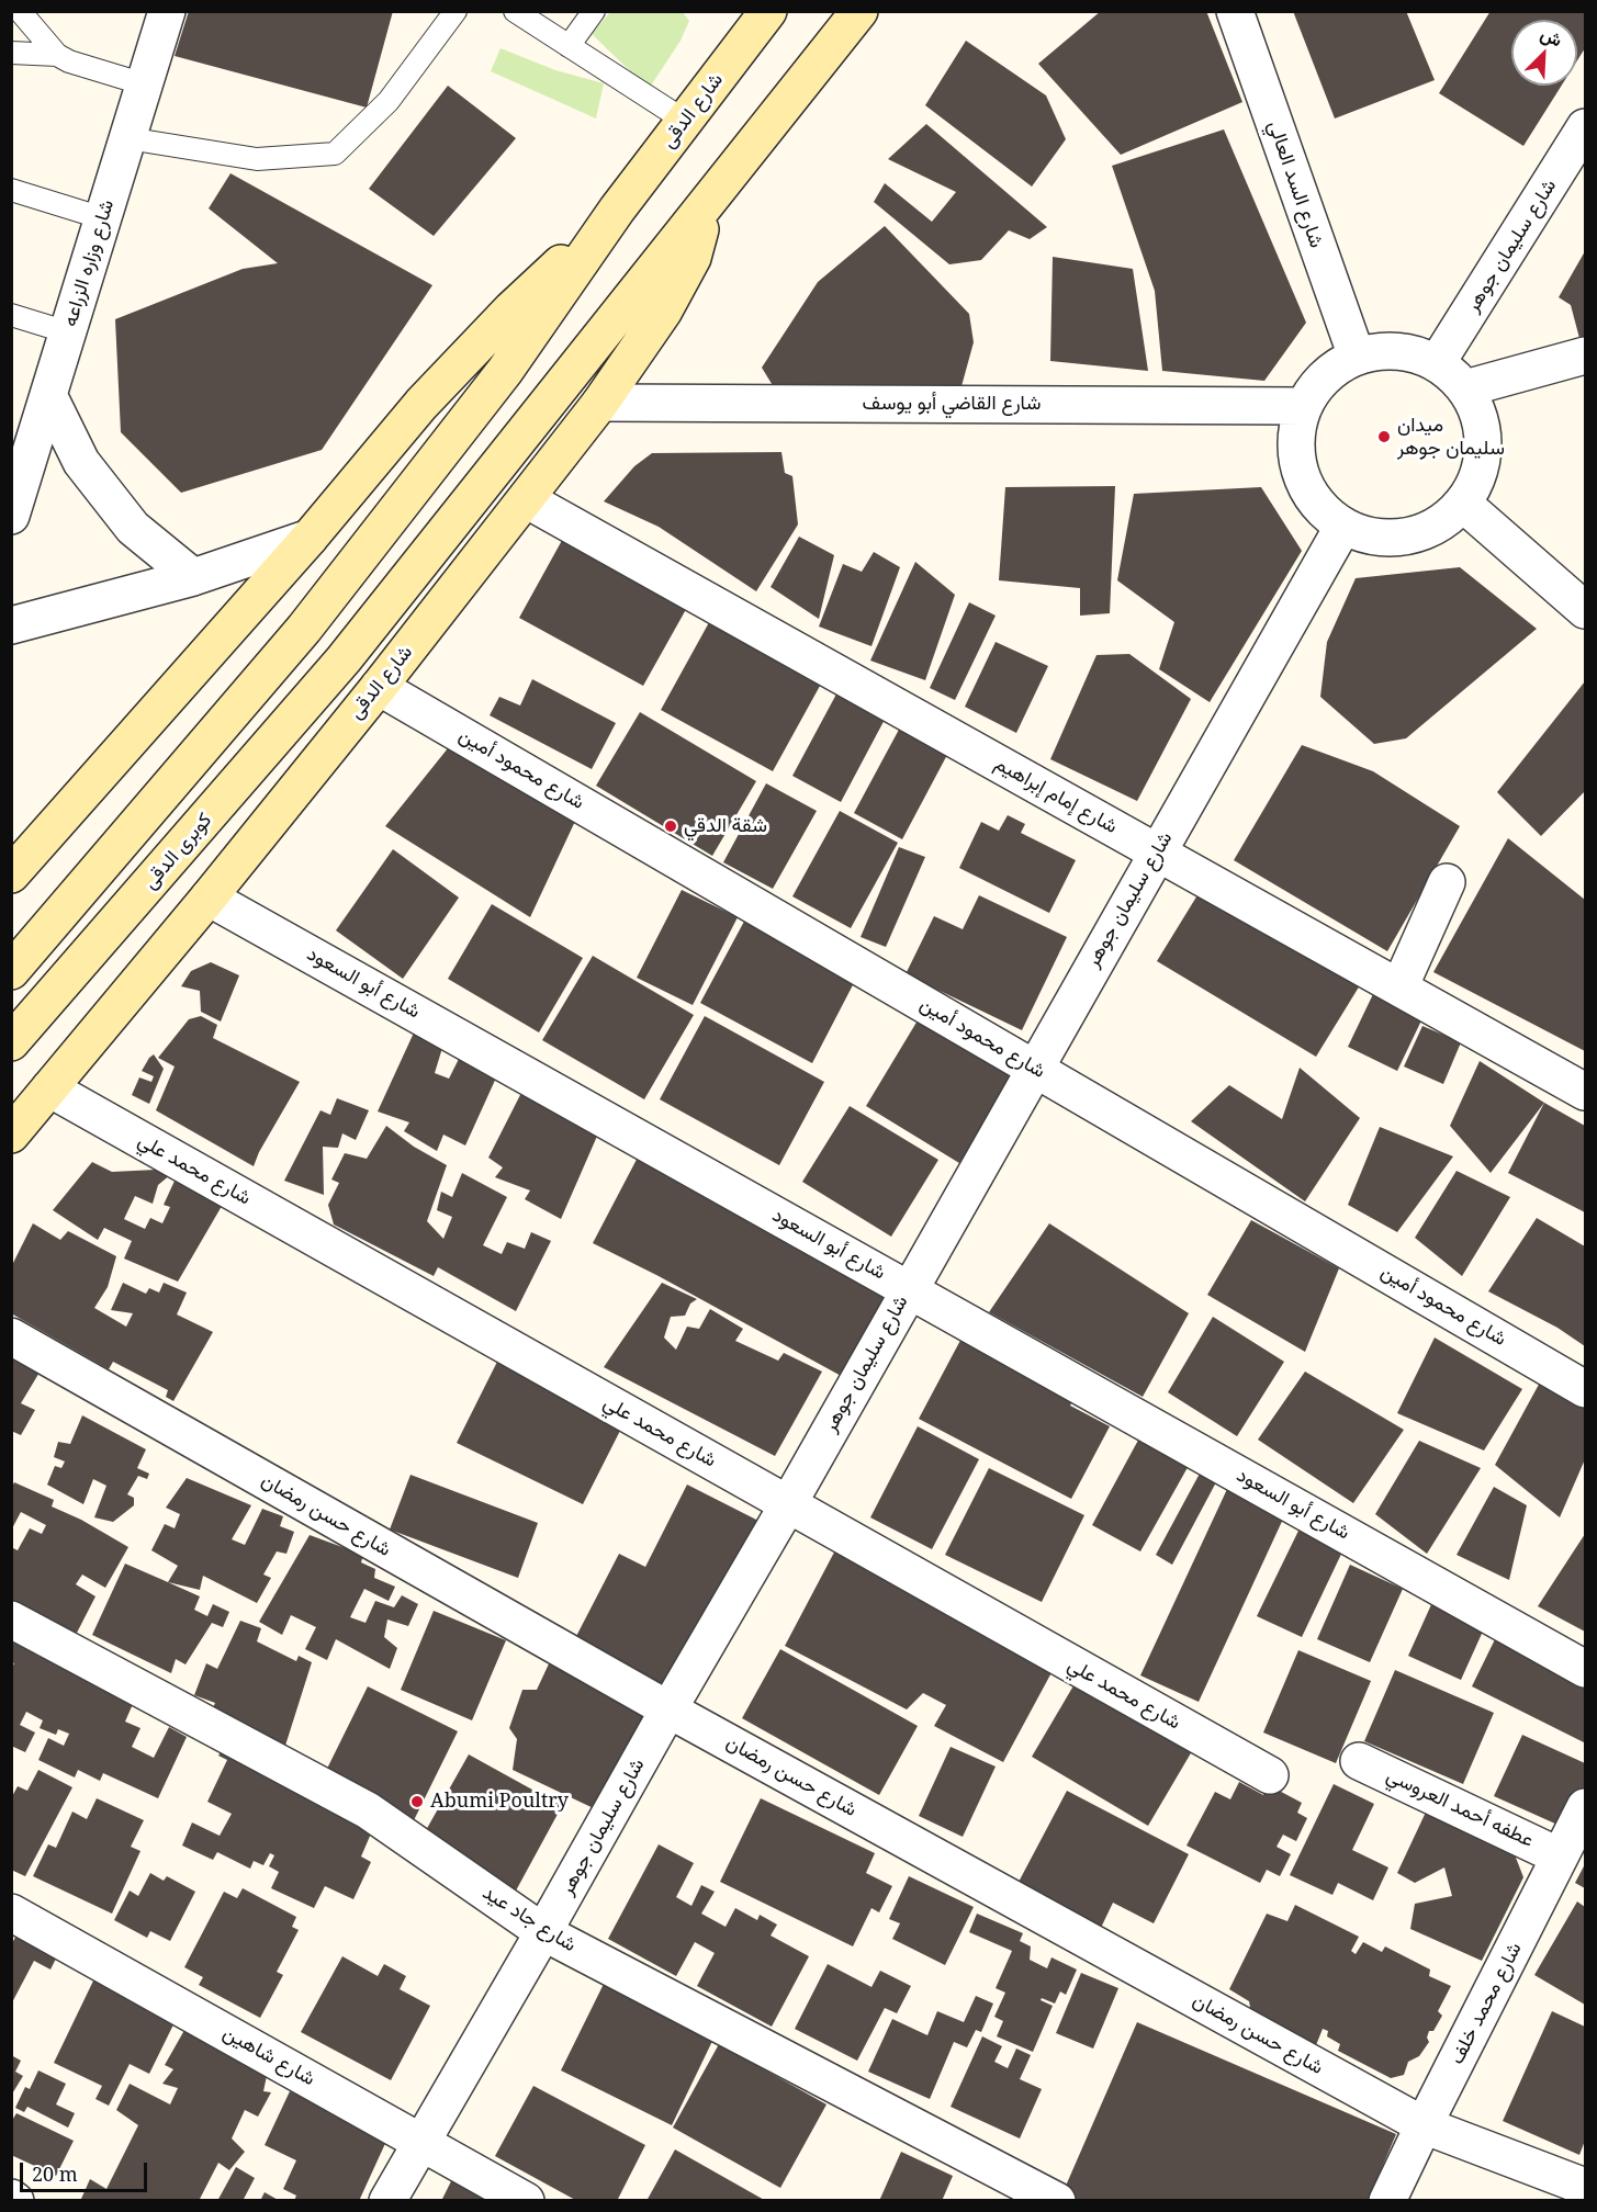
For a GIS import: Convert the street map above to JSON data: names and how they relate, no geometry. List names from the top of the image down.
{
  "streets": {
    "main road": ["شارع الدقى", "كوبرى الدقى"],
    "street": [
      "شارع السد العالي",
      "شارع سليمان جوهر",
      "شارع وزاره الزراعه",
      "شارع القاضي أبو يوسف",
      "شارع محمود أمين",
      "شارع إمام إبراهيم",
      "شارع أبو السعود",
      "شارع محمد علي",
      "شارع حسن رمضان",
      "عطفه أحمد العروسي",
      "شارع جاد عيد",
      "شارع محمد خلف",
      "شارع شاهين"
    ]
  },
  "crossings": [
    ["شارع الدقى", "شارع القاضي أبو يوسف"],
    ["شارع الدقى", "شارع محمود أمين"],
    ["شارع الدقى", "شارع إمام إبراهيم"],
    ["شارع الدقى", "كوبرى الدقى"],
    ["شارع الدقى", "شارع أبو السعود"],
    ["شارع الدقى", "شارع محمد علي"],
    ["شارع السد العالي", "شارع سليمان جوهر"],
    ["شارع السد العالي", "شارع القاضي أبو يوسف"],
    ["شارع سليمان جوهر", "شارع القاضي أبو يوسف"],
    ["شارع سليمان جوهر", "شارع محمود أمين"],
    ["شارع سليمان جوهر", "شارع إمام إبراهيم"],
    ["شارع سليمان جوهر", "شارع أبو السعود"],
    ["شارع سليمان جوهر", "شارع محمد علي"],
    ["شارع سليمان جوهر", "شارع حسن رمضان"],
    ["شارع سليمان جوهر", "شارع جاد عيد"],
    ["شارع سليمان جوهر", "شارع شاهين"],
    ["شارع حسن رمضان", "شارع محمد خلف"],
    ["عطفه أحمد العروسي", "شارع محمد خلف"]
  ],
  "places": ["ميدان سليمان جوهر", "شقة الدقي", "Abumi Poultry"],
  "scale_bar": "20 m",
  "north": "top right"
}
